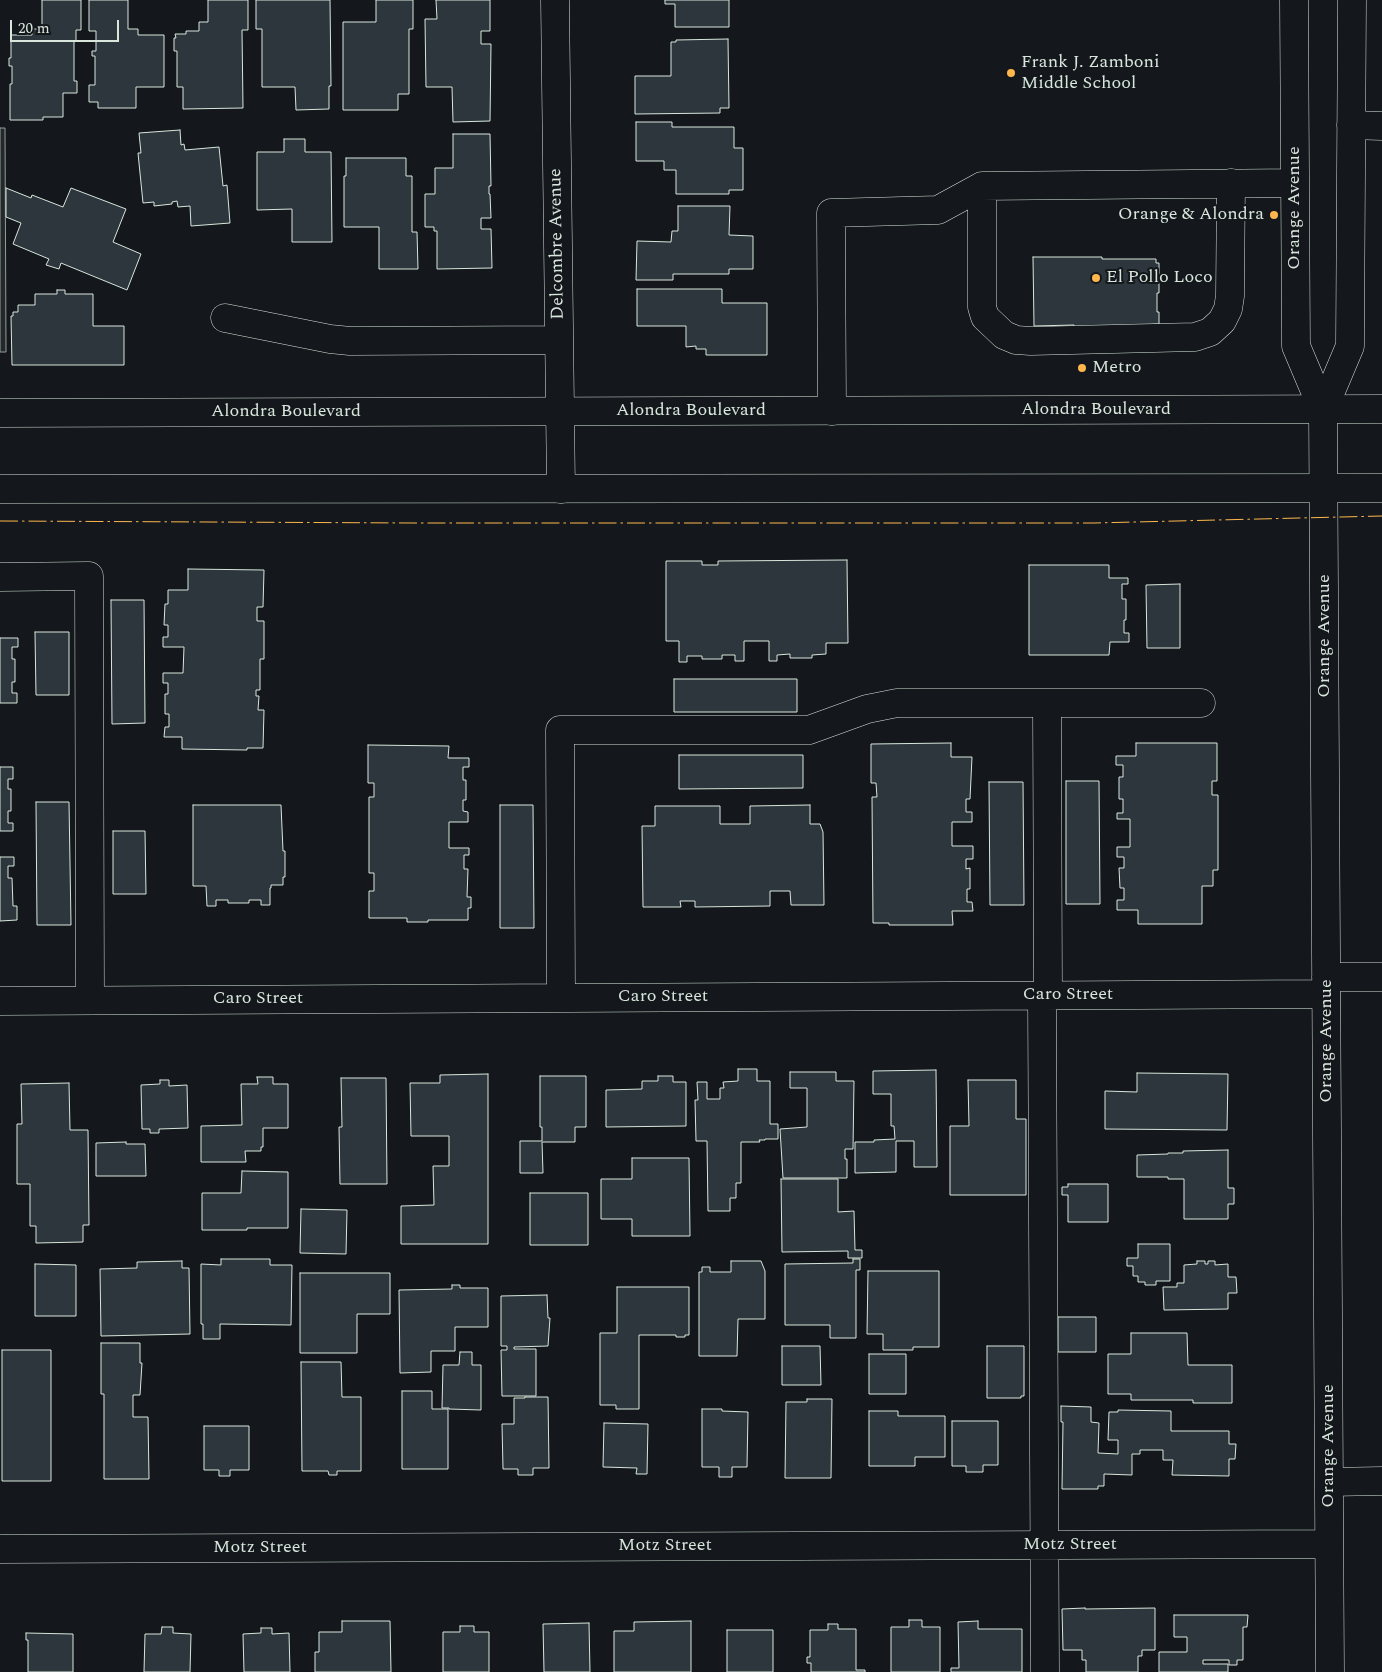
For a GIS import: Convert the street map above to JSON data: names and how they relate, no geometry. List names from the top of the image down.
{
  "streets": {
    "street": [
      "Orange Avenue",
      "Delcombre Avenue",
      "Alondra Boulevard",
      "Caro Street",
      "Motz Street"
    ]
  },
  "crossings": [
    ["Orange Avenue", "Alondra Boulevard"],
    ["Orange Avenue", "Caro Street"],
    ["Orange Avenue", "Motz Street"],
    ["Delcombre Avenue", "Alondra Boulevard"]
  ],
  "places": [
    "Frank J. Zamboni Middle School",
    "Orange & Alondra",
    "El Pollo Loco",
    "Metro"
  ],
  "scale_bar": "20 m"
}
